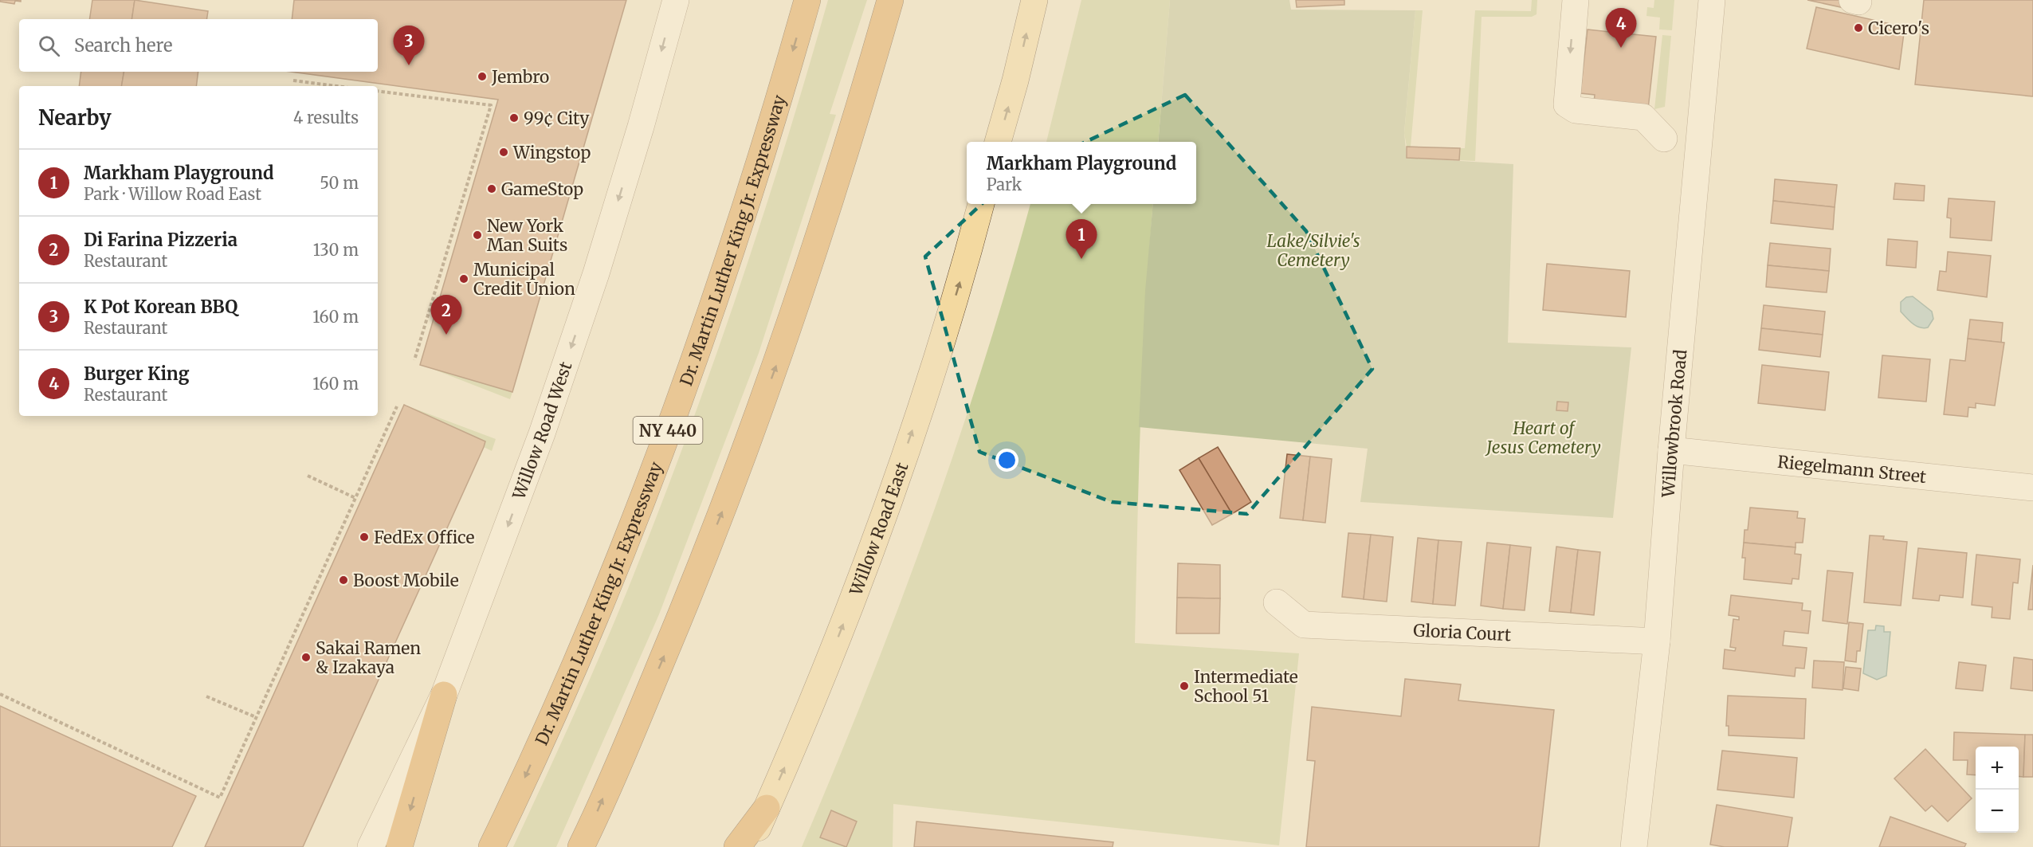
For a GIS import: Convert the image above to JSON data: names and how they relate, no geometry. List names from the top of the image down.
{
  "streets": {
    "highway": ["Dr. Martin Luther King Jr. Expressway", "NY 440"],
    "main road": ["Willow Road East"],
    "street": [
      "Willowbrook Road",
      "Willow Road West",
      "Riegelmann Street",
      "Gloria Court"
    ]
  },
  "crossings": [
    ["Willowbrook Road", "Riegelmann Street"],
    ["Willowbrook Road", "Gloria Court"]
  ],
  "one_way": ["Willow Road West", "Willow Road East"],
  "parks": ["Lake/Silvie's Cemetery", "Heart of Jesus Cemetery"],
  "places": [
    "Cicero's",
    "Jembro",
    "99¢ City",
    "Wingstop",
    "GameStop",
    "New York Man Suits",
    "Municipal Credit Union",
    "FedEx Office",
    "Boost Mobile",
    "Sakai Ramen & Izakaya",
    "Intermediate School 51"
  ],
  "page": {
    "pins": [
      "4",
      "3",
      "1",
      "2"
    ],
    "search": "Search here",
    "heading": ["Nearby", "4 results"],
    "popup": ["Markham Playground", "Park"],
    "list": [
      {
        "mark": "1",
        "name": "Markham Playground",
        "note": "Park · Willow Road East",
        "value": "50 m"
      },
      {
        "mark": "2",
        "name": "Di Farina Pizzeria",
        "note": "Restaurant",
        "value": "130 m"
      },
      {
        "mark": "3",
        "name": "K Pot Korean BBQ",
        "note": "Restaurant",
        "value": "160 m"
      },
      {
        "mark": "4",
        "name": "Burger King",
        "note": "Restaurant",
        "value": "160 m"
      }
    ],
    "map_buttons": ["+", "−"]
  }
}
